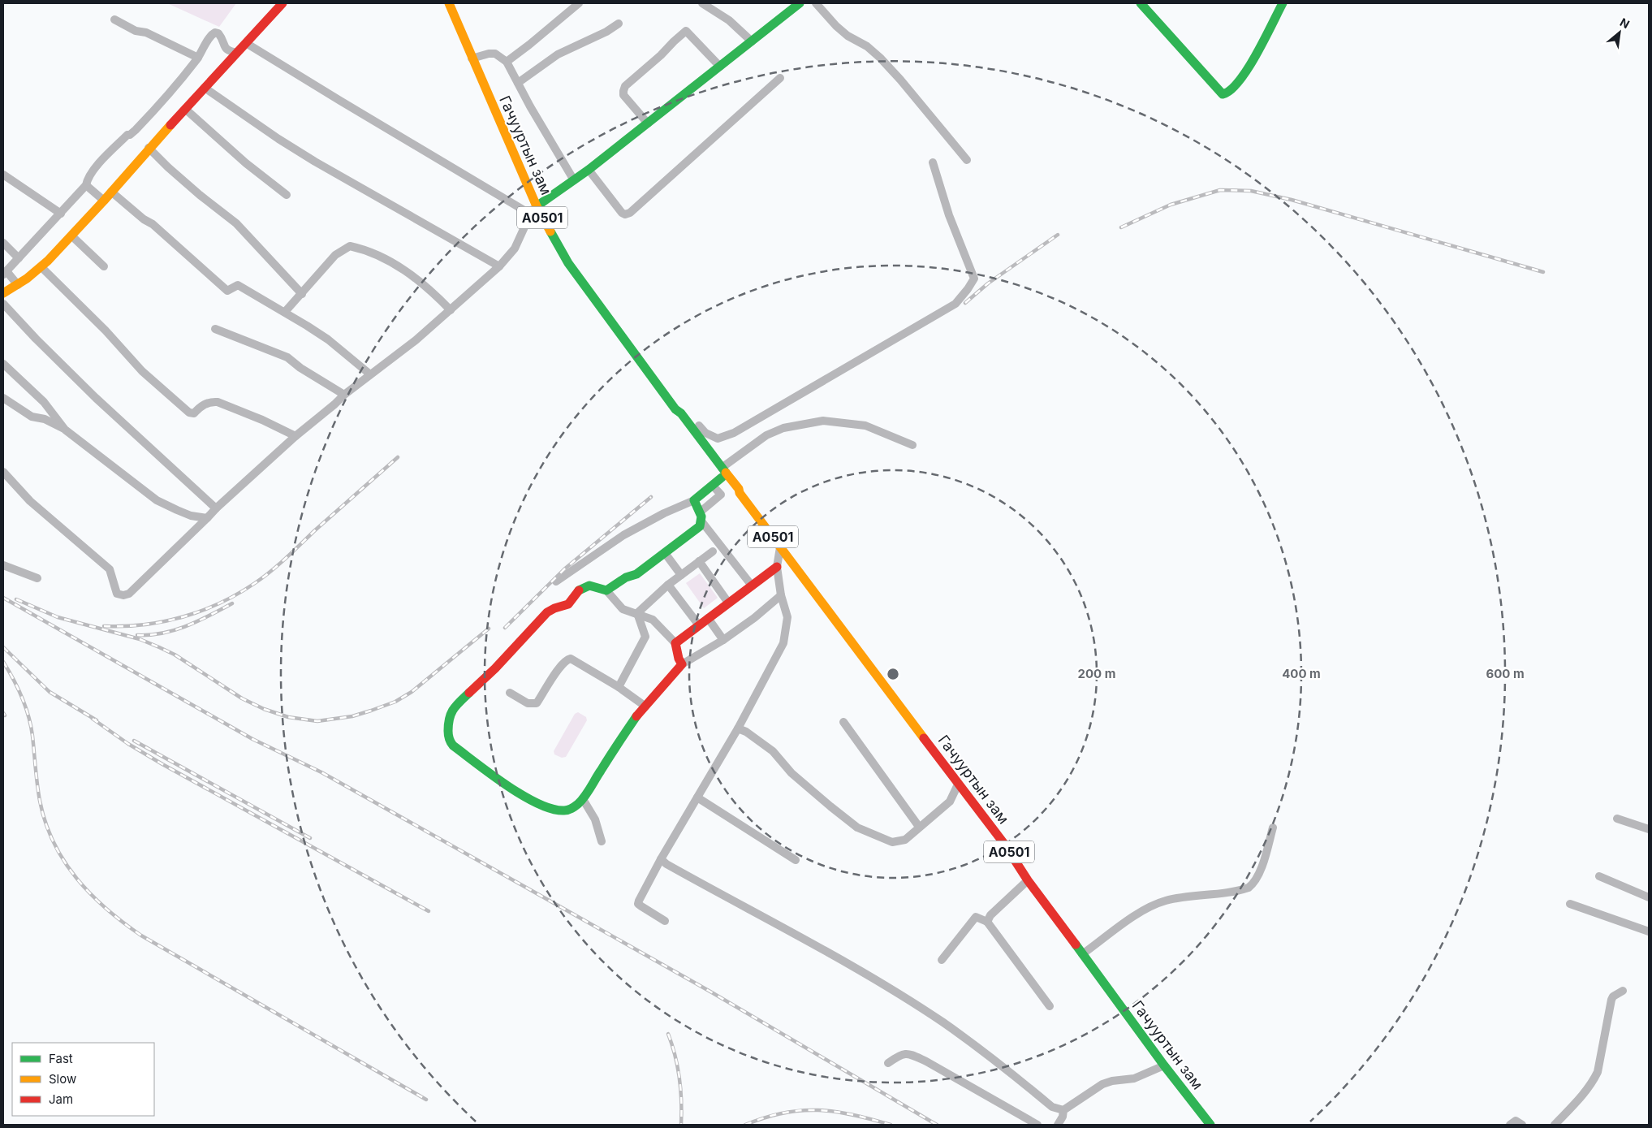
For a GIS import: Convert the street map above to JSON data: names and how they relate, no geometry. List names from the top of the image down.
{
  "streets": {
    "main road": ["Гачууртын зам", "A0501"]
  },
  "legend": ["Fast", "Slow", "Jam"],
  "north": "top right",
  "rings": ["200 m", "400 m", "600 m"]
}
